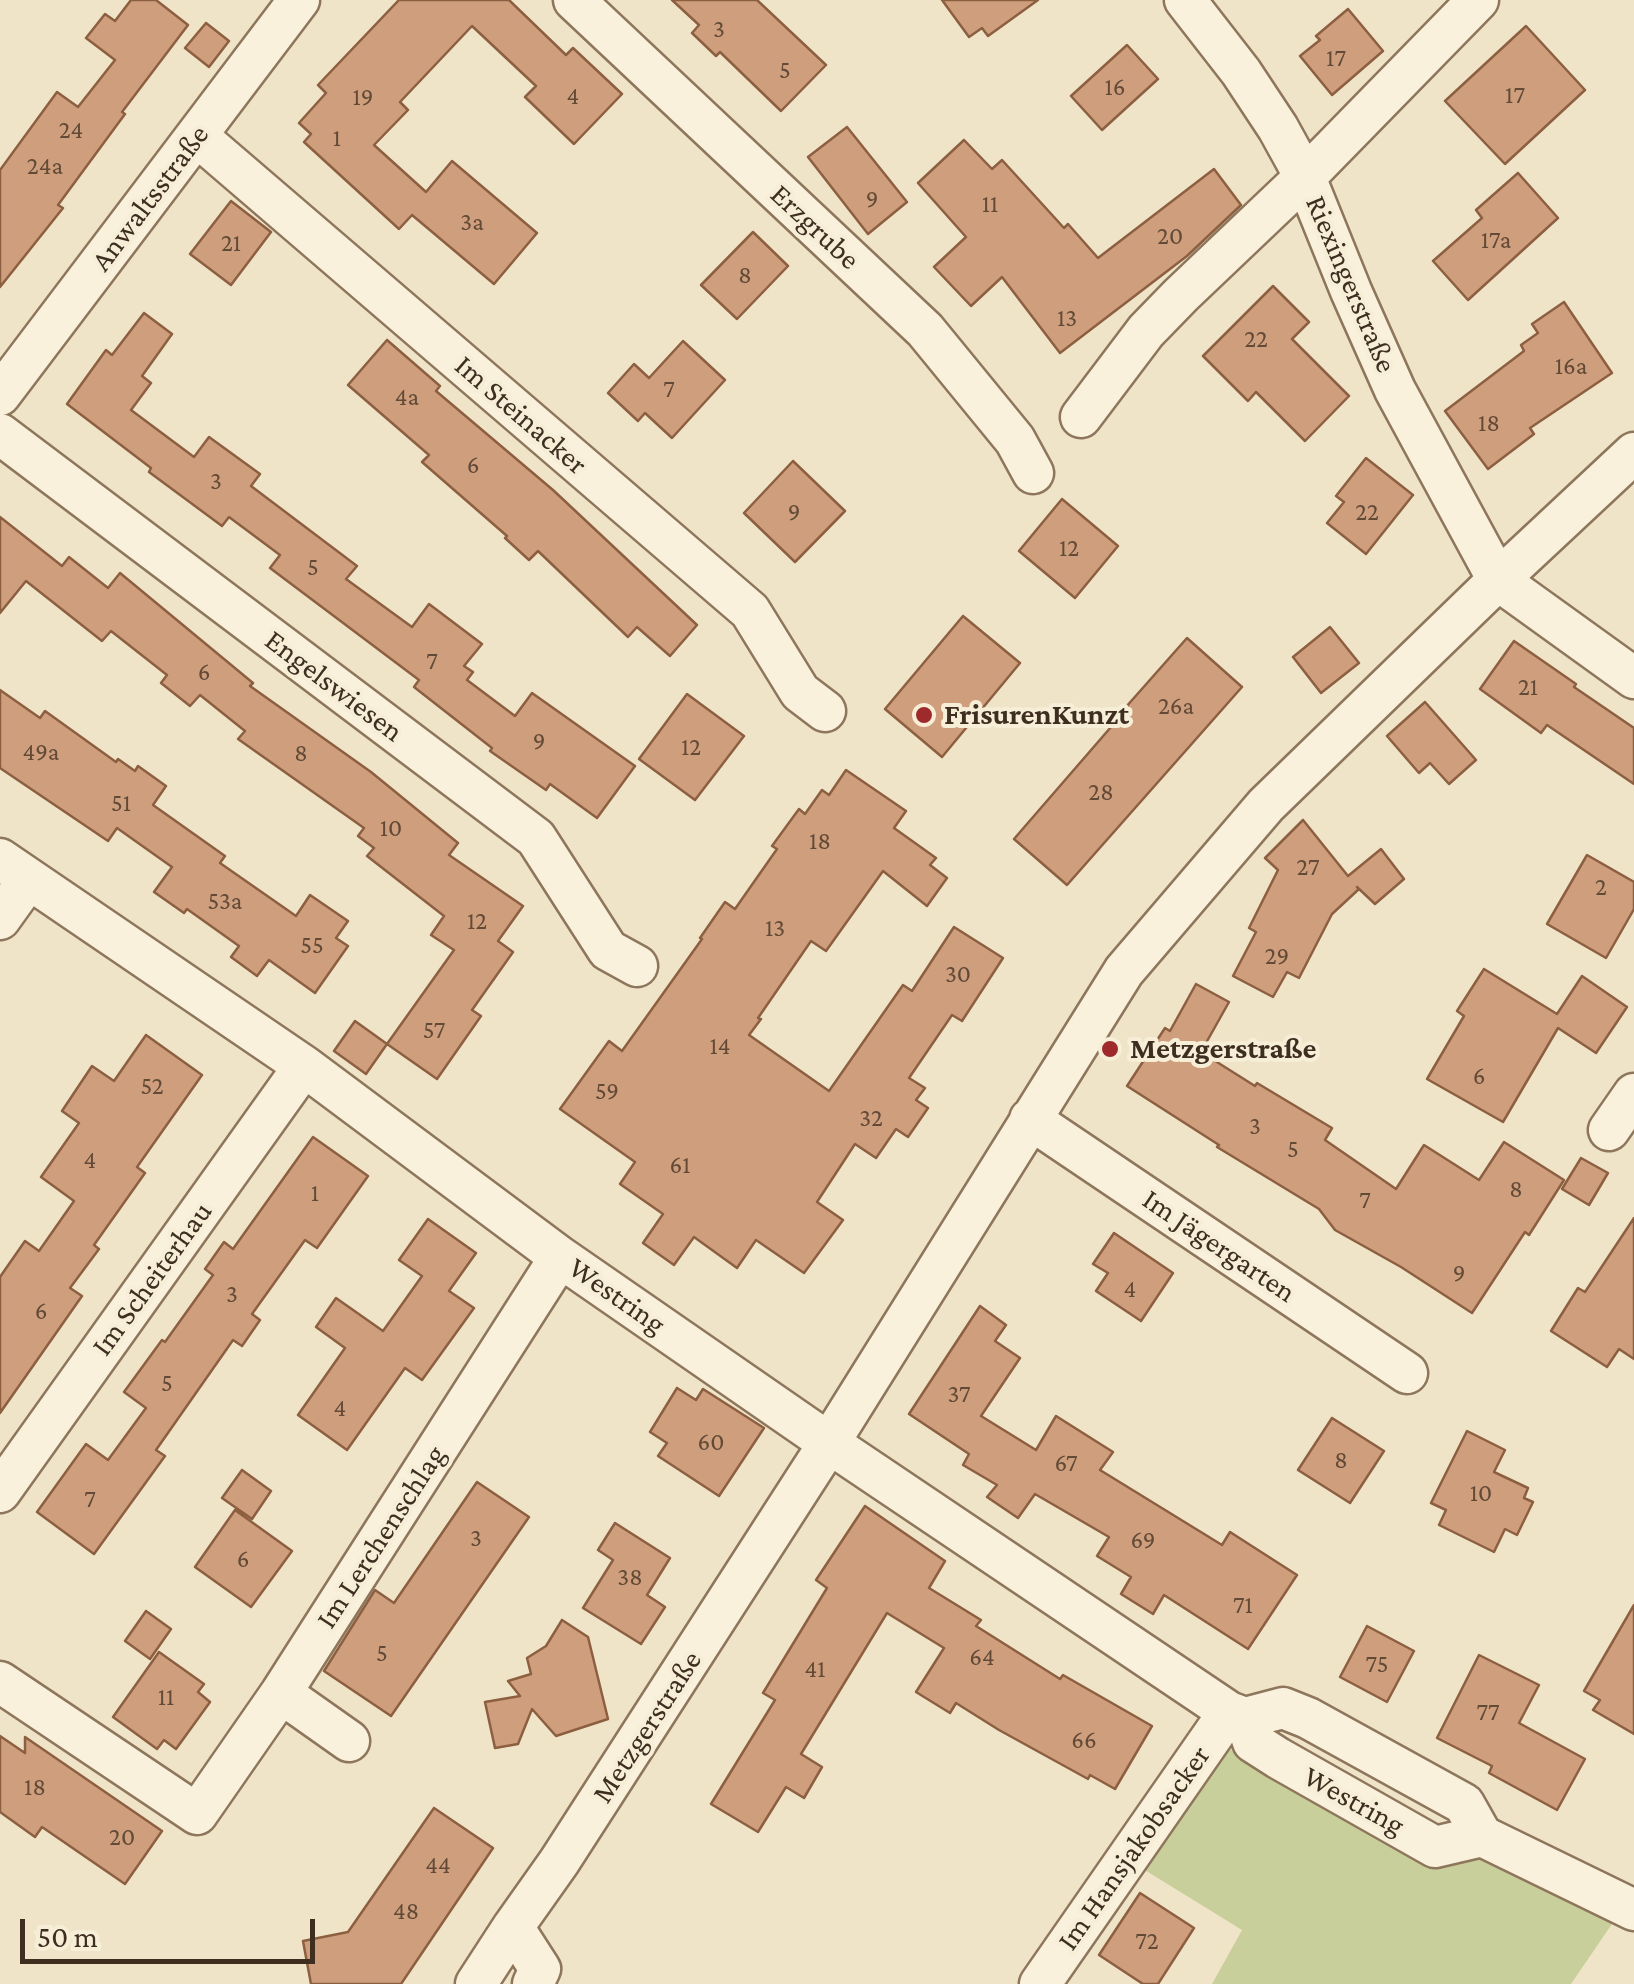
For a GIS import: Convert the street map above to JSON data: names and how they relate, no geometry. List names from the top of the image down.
{
  "streets": {
    "street": [
      "Anwaltsstraße",
      "Erzgrube",
      "Riexingerstraße",
      "Im Steinacker",
      "Engelswiesen",
      "Im Jägergarten",
      "Im Scheiterhau",
      "Westring",
      "Im Lerchenschlag",
      "Metzgerstraße",
      "Im Hansjakobsacker"
    ]
  },
  "crossings": [
    ["Anwaltsstraße", "Im Steinacker"],
    ["Riexingerstraße", "Metzgerstraße"],
    ["Im Jägergarten", "Metzgerstraße"],
    ["Im Scheiterhau", "Westring"],
    ["Westring", "Im Lerchenschlag"],
    ["Westring", "Metzgerstraße"],
    ["Westring", "Im Hansjakobsacker"]
  ],
  "places": ["FrisurenKunzt", "Metzgerstraße"],
  "house_numbers": [
    "3",
    "17",
    "5",
    "16",
    "17",
    "4",
    "19",
    "24",
    "1",
    "24a",
    "9",
    "11",
    "3a",
    "20",
    "17a",
    "21",
    "8",
    "13",
    "22",
    "16a",
    "7",
    "4a",
    "18",
    "6",
    "3",
    "9",
    "22",
    "12",
    "5",
    "7",
    "6",
    "21",
    "26a",
    "9",
    "12",
    "49a",
    "8",
    "28",
    "51",
    "10",
    "18",
    "27",
    "2",
    "53a",
    "12",
    "13",
    "55",
    "29",
    "30",
    "57",
    "14",
    "6",
    "52",
    "59",
    "32",
    "3",
    "5",
    "4",
    "61",
    "8",
    "1",
    "7",
    "9",
    "4",
    "3",
    "6",
    "5",
    "37",
    "4",
    "60",
    "8",
    "67",
    "10",
    "7",
    "3",
    "69",
    "6",
    "38",
    "71",
    "5",
    "64",
    "75",
    "41",
    "11",
    "77",
    "66",
    "18",
    "20",
    "44",
    "48",
    "72"
  ],
  "scale_bar": "50 m"
}
